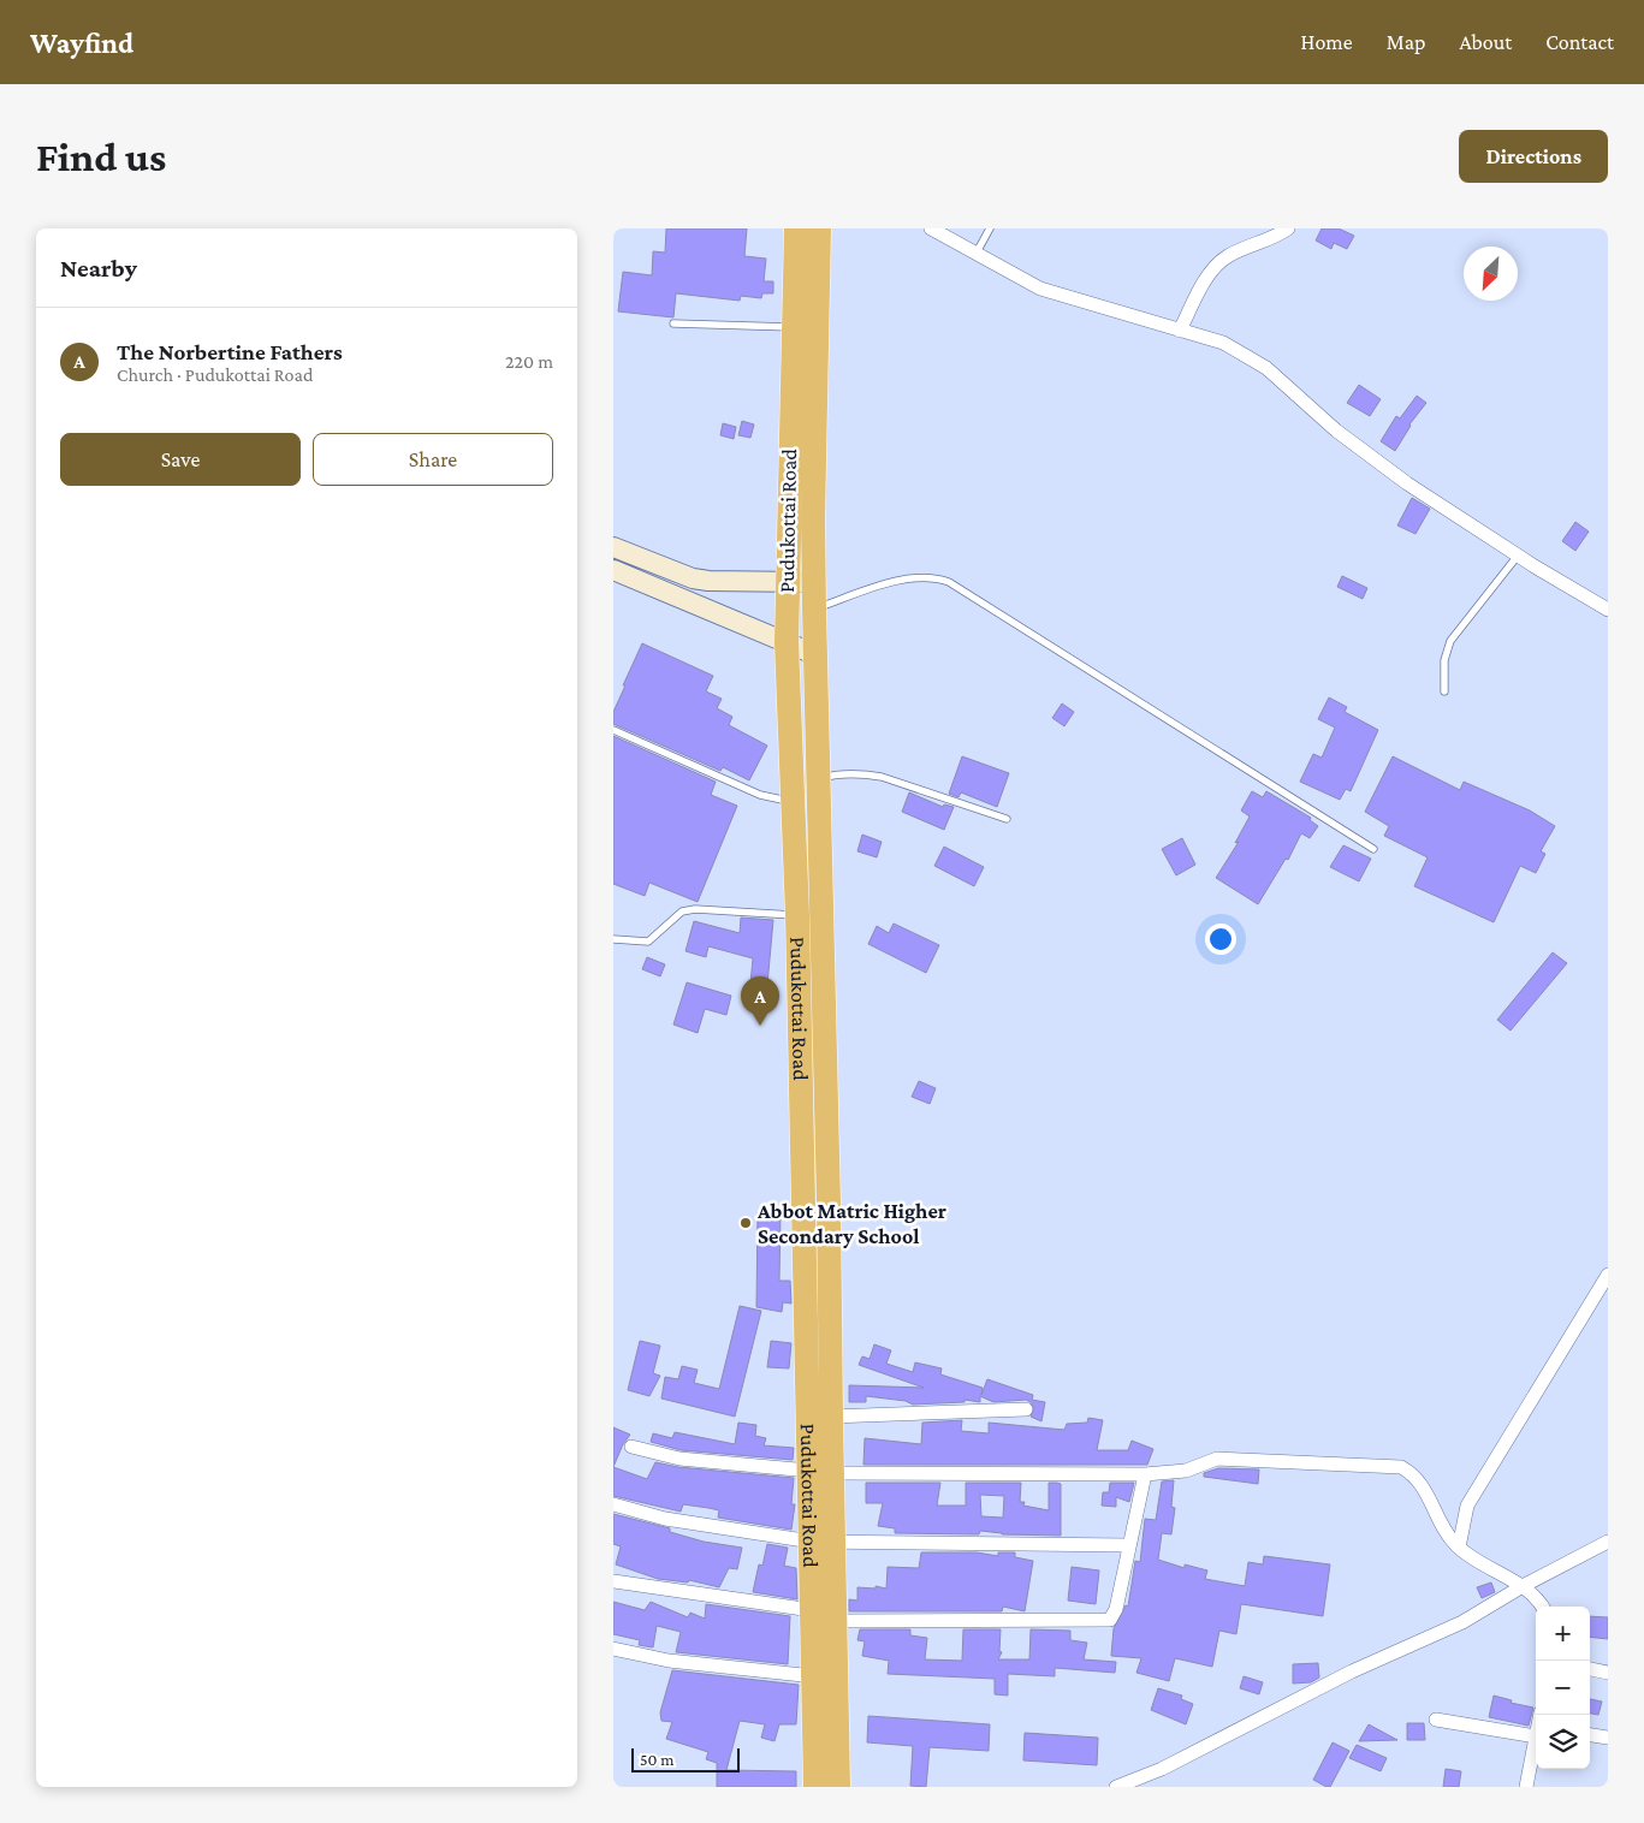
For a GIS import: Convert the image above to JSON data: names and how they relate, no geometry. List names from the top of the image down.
{
  "streets": {
    "highway": ["Pudukottai Road"]
  },
  "places": ["Abbot Matric Higher Secondary School"],
  "scale_bar": "50 m",
  "north": "bottom left",
  "page": {
    "header": "Wayfind",
    "nav": [
      "Home",
      "Map",
      "About",
      "Contact"
    ],
    "buttons": [
      "Directions",
      ["Save", "Share"]
    ],
    "title": "Find us",
    "heading": "Nearby",
    "list": [
      {
        "mark": "A",
        "name": "The Norbertine Fathers",
        "note": "Church · Pudukottai Road",
        "value": "220 m"
      }
    ],
    "pins": "A",
    "map_buttons": ["+", "−"],
    "scale": "50 m"
  }
}
